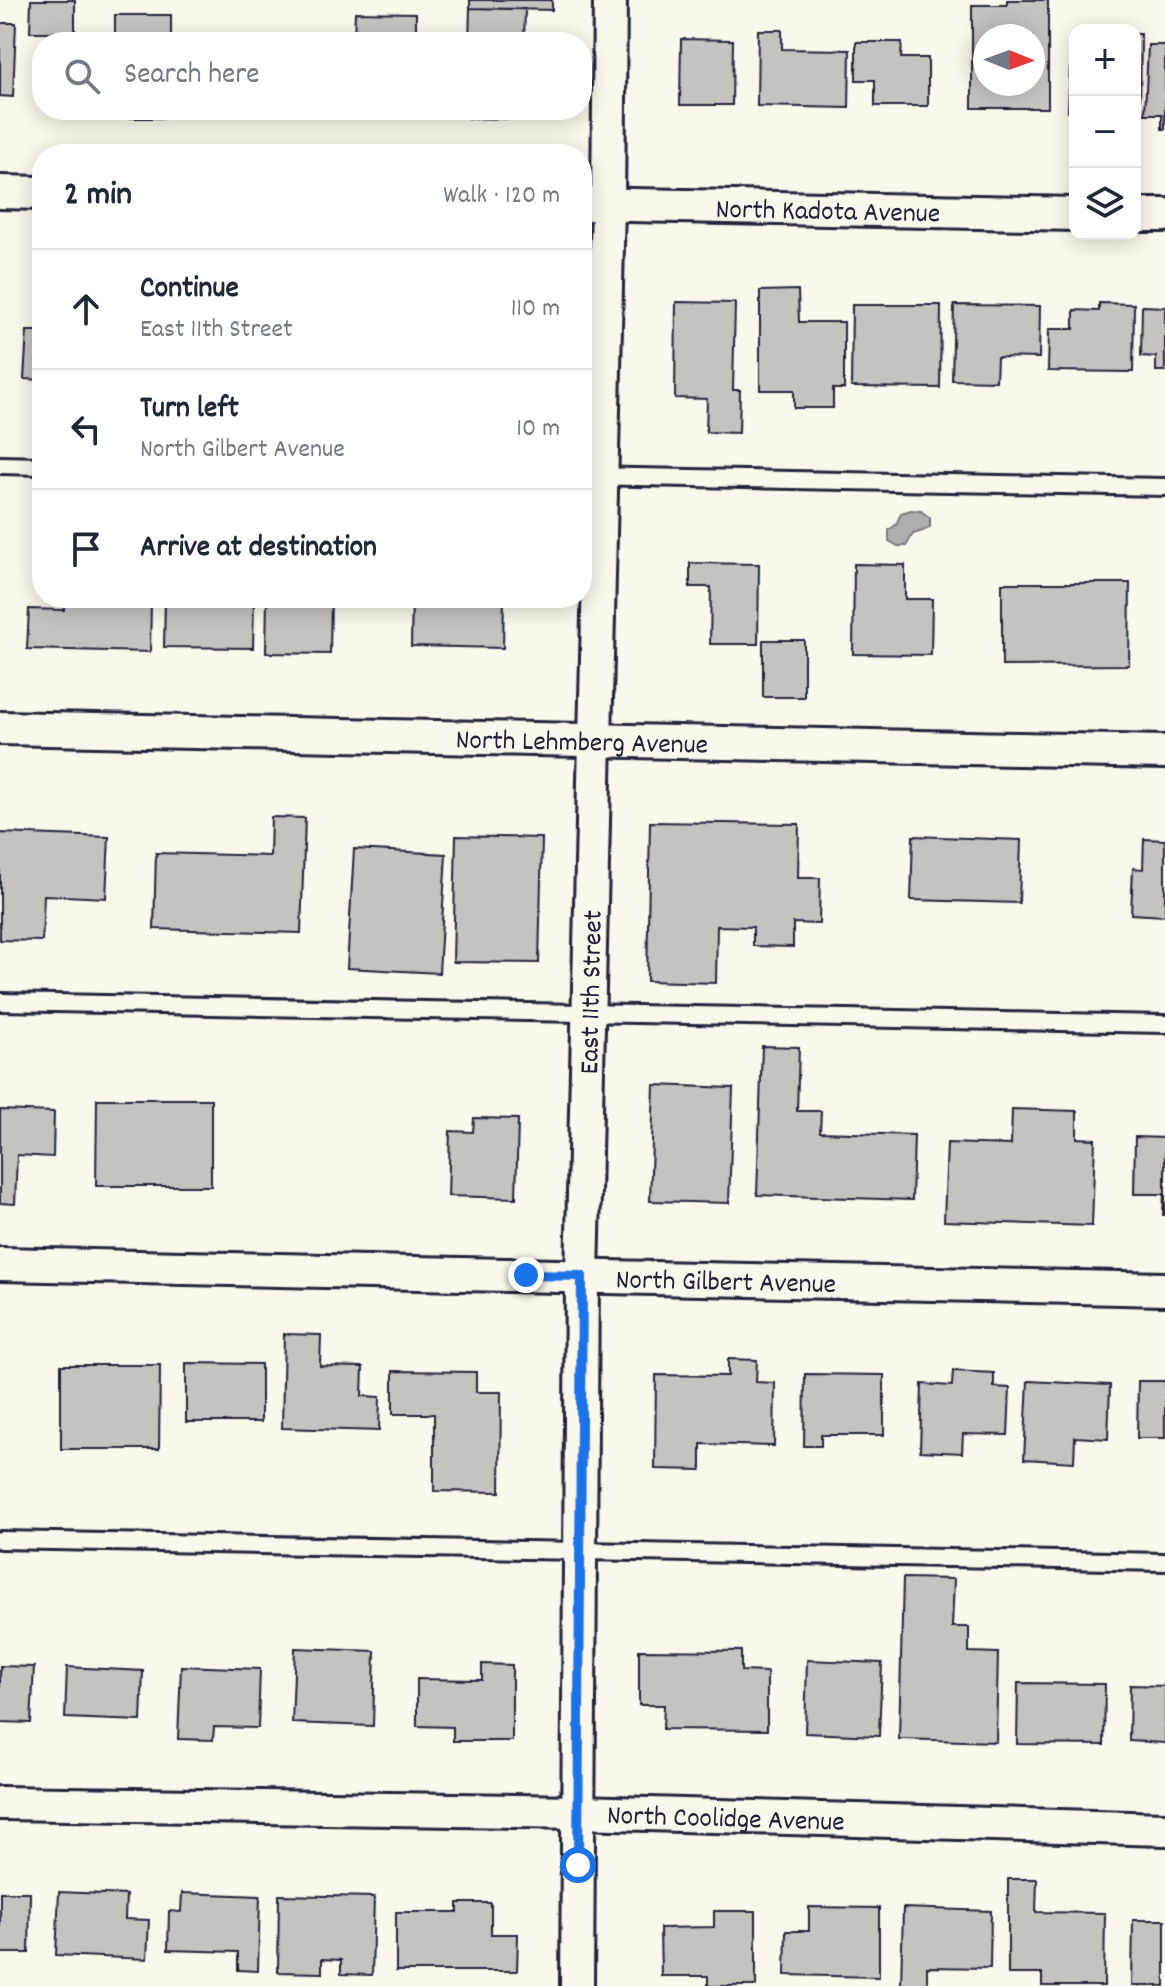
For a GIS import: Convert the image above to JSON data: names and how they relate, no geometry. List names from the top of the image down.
{
  "streets": {
    "street": [
      "North Kadota Avenue",
      "North Lehmberg Avenue",
      "East 11th Street",
      "North Gilbert Avenue",
      "North Coolidge Avenue"
    ]
  },
  "crossings": [
    ["North Kadota Avenue", "East 11th Street"],
    ["North Lehmberg Avenue", "East 11th Street"],
    ["East 11th Street", "North Gilbert Avenue"],
    ["East 11th Street", "North Coolidge Avenue"]
  ],
  "north": "right",
  "page": {
    "map_buttons": ["+", "−"],
    "search": "Search here",
    "heading": ["2 min", "Walk · 120 m"],
    "list": [
      ["Continue", "East 11th Street", "110 m"],
      ["Turn left", "North Gilbert Avenue", "10 m"],
      "Arrive at destination"
    ]
  }
}
